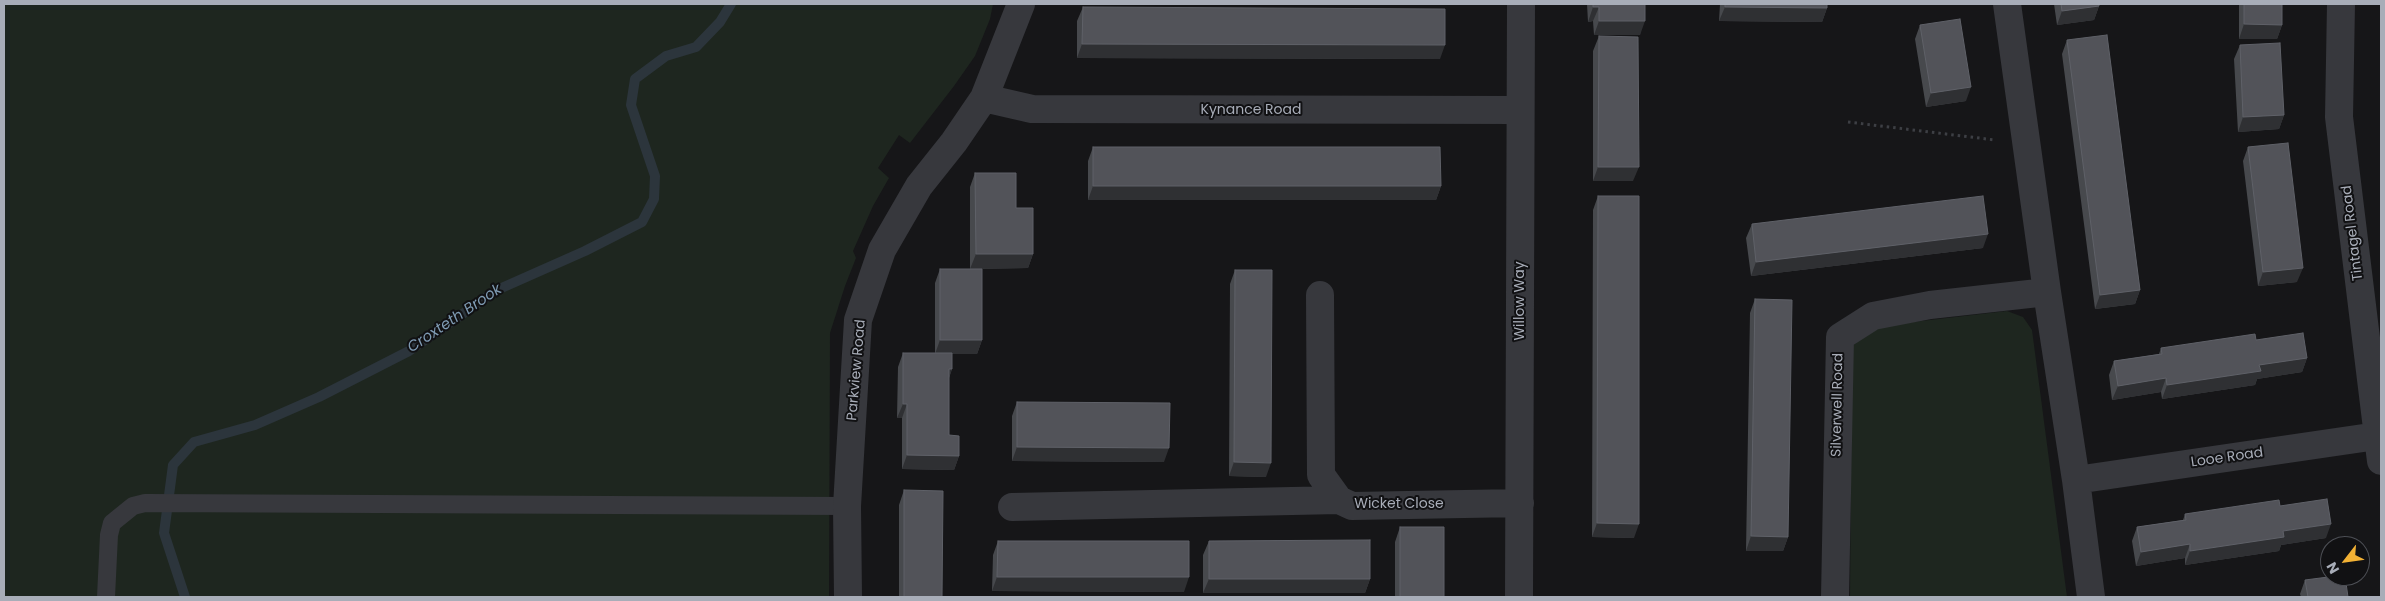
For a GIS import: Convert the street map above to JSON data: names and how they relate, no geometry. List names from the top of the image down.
{
  "streets": {
    "street": [
      "Kynance Road",
      "Tintagel Road",
      "Willow Way",
      "Parkview Road",
      "Silverwell Road",
      "Looe Road",
      "Wicket Close"
    ]
  },
  "crossings": [
    ["Kynance Road", "Willow Way"],
    ["Kynance Road", "Parkview Road"],
    ["Tintagel Road", "Looe Road"],
    ["Willow Way", "Wicket Close"]
  ],
  "water": ["Croxteth Brook"],
  "north": "bottom left"
}
